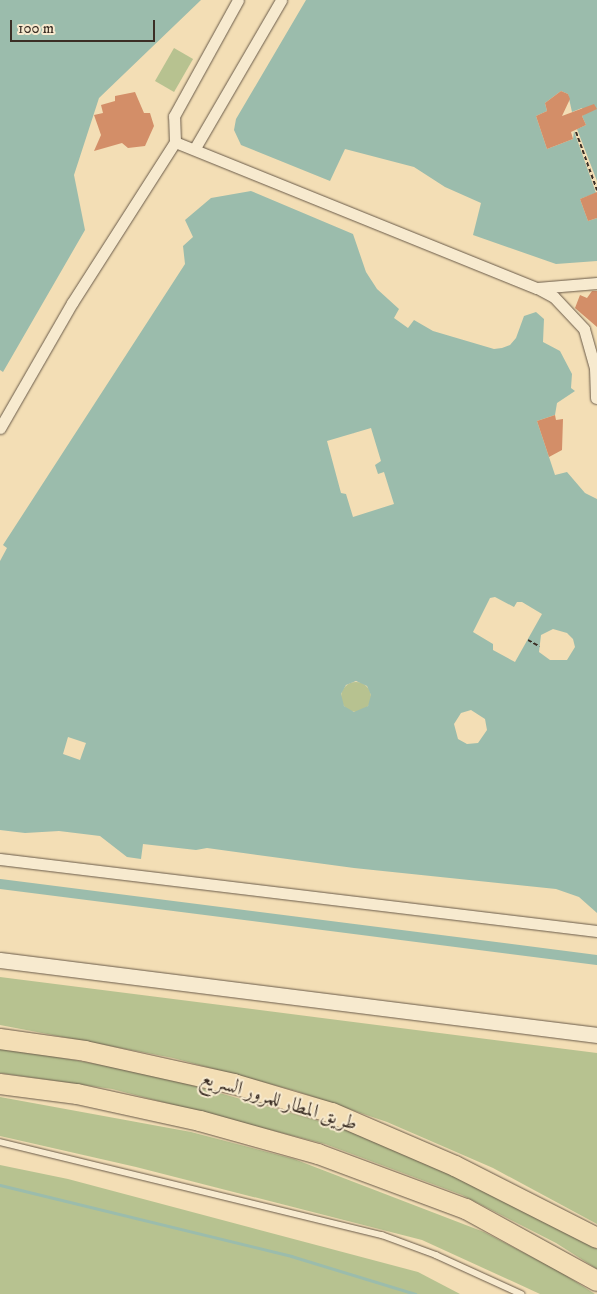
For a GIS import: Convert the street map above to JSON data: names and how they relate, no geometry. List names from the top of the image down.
{
  "streets": {
    "highway": ["طريق المطار للمرور السريع"]
  },
  "scale_bar": "100 m"
}
